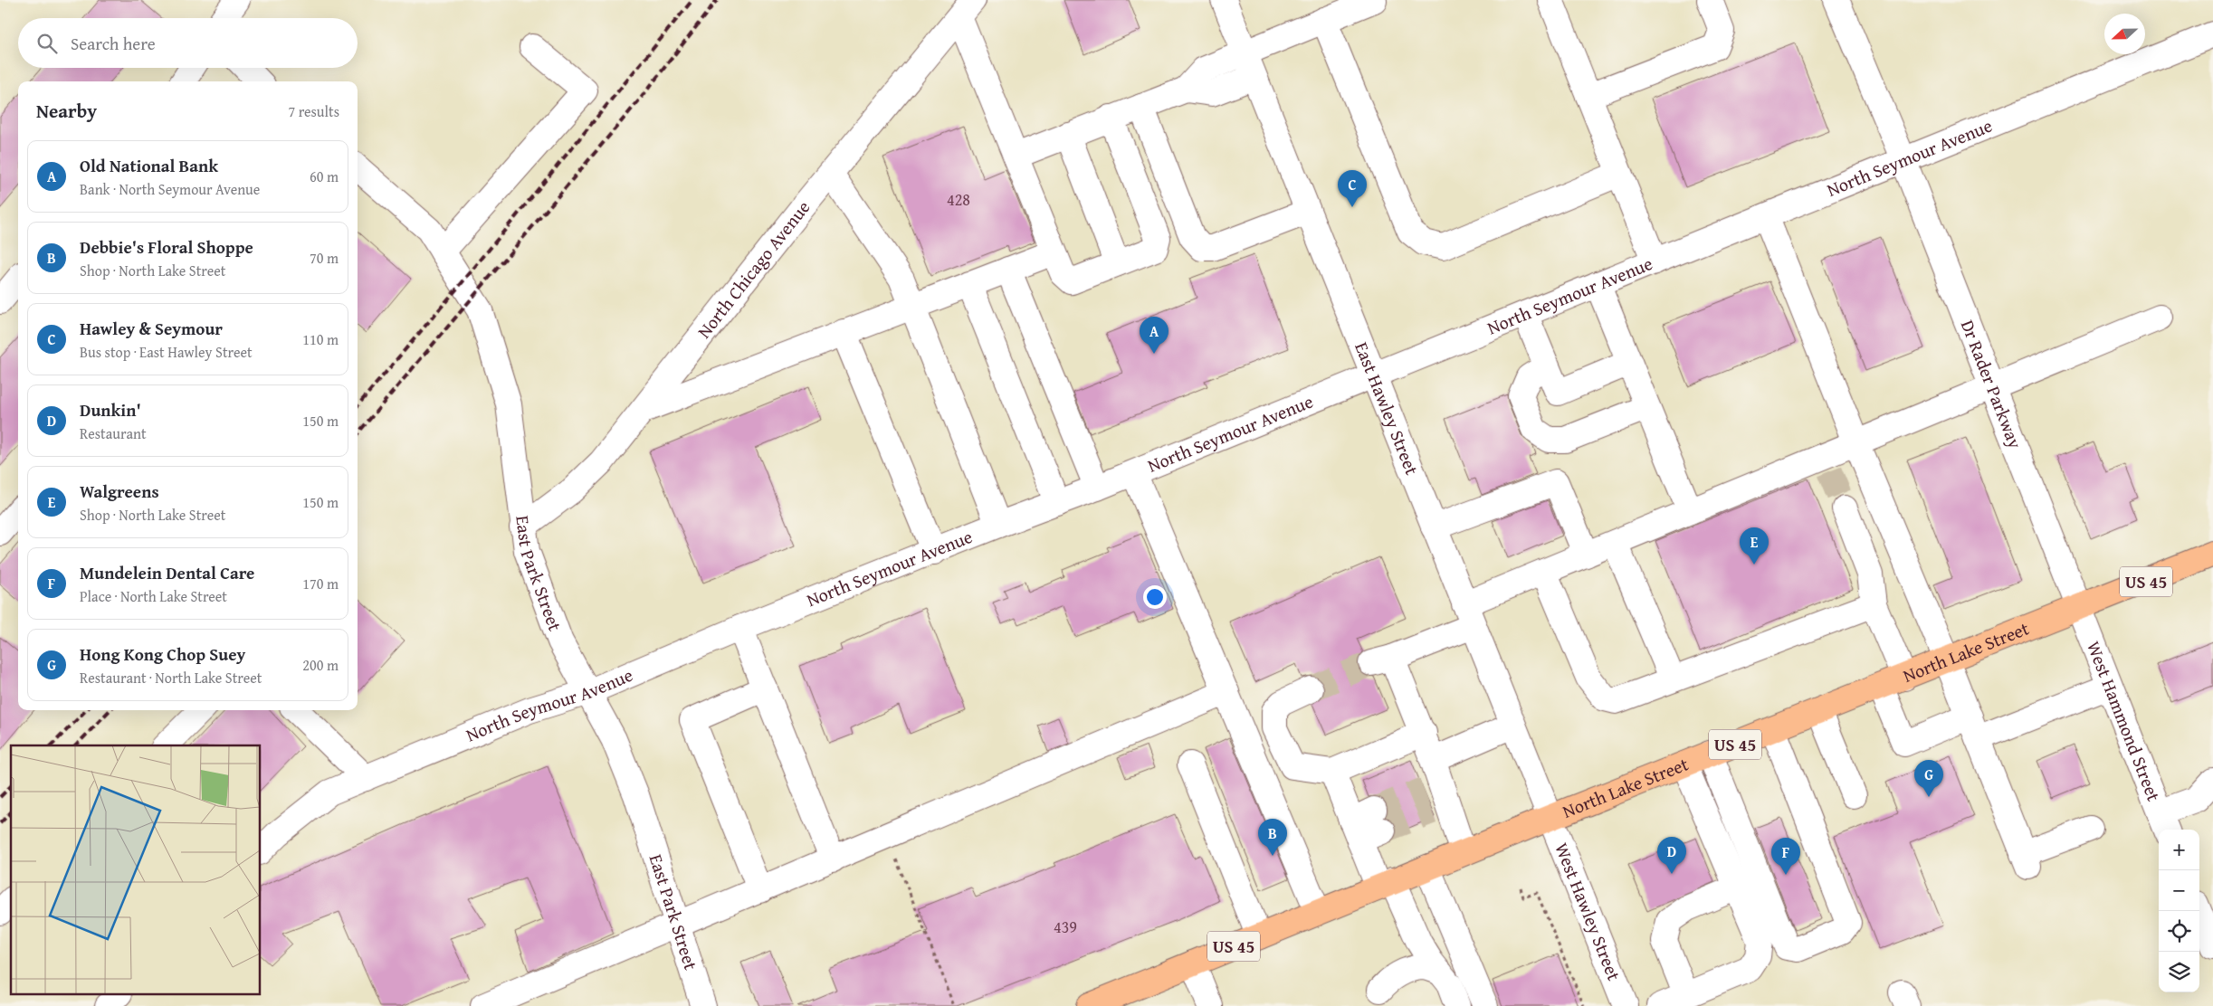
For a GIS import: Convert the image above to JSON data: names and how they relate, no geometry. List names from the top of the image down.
{
  "streets": {
    "main road": ["US 45", "North Lake Street"],
    "street": [
      "North Seymour Avenue",
      "North Chicago Avenue",
      "Dr Rader Parkway",
      "East Hawley Street",
      "East Park Street",
      "West Hammond Street",
      "West Hawley Street"
    ]
  },
  "crossings": [
    ["North Seymour Avenue", "Dr Rader Parkway"],
    ["North Seymour Avenue", "East Hawley Street"],
    ["North Seymour Avenue", "East Park Street"],
    ["North Chicago Avenue", "East Park Street"],
    ["Dr Rader Parkway", "North Lake Street"],
    ["Dr Rader Parkway", "West Hammond Street"],
    ["East Hawley Street", "North Lake Street"],
    ["East Hawley Street", "West Hawley Street"],
    ["North Lake Street", "West Hammond Street"],
    ["North Lake Street", "West Hawley Street"]
  ],
  "house_numbers": ["428", "439"],
  "north": "left",
  "page": {
    "search": "Search here",
    "heading": ["Nearby", "7 results"],
    "list": [
      {
        "mark": "A",
        "name": "Old National Bank",
        "note": "Bank · North Seymour Avenue",
        "value": "60 m"
      },
      {
        "mark": "B",
        "name": "Debbie's Floral Shoppe",
        "note": "Shop · North Lake Street",
        "value": "70 m"
      },
      {
        "mark": "C",
        "name": "Hawley & Seymour",
        "note": "Bus stop · East Hawley Street",
        "value": "110 m"
      },
      {
        "mark": "D",
        "name": "Dunkin'",
        "note": "Restaurant",
        "value": "150 m"
      },
      {
        "mark": "E",
        "name": "Walgreens",
        "note": "Shop · North Lake Street",
        "value": "150 m"
      },
      {
        "mark": "F",
        "name": "Mundelein Dental Care",
        "note": "Place · North Lake Street",
        "value": "170 m"
      },
      {
        "mark": "G",
        "name": "Hong Kong Chop Suey",
        "note": "Restaurant · North Lake Street",
        "value": "200 m"
      }
    ],
    "pins": [
      "C",
      "A",
      "E",
      "G",
      "B",
      "D",
      "F"
    ],
    "map_buttons": ["+", "−"]
  }
}
